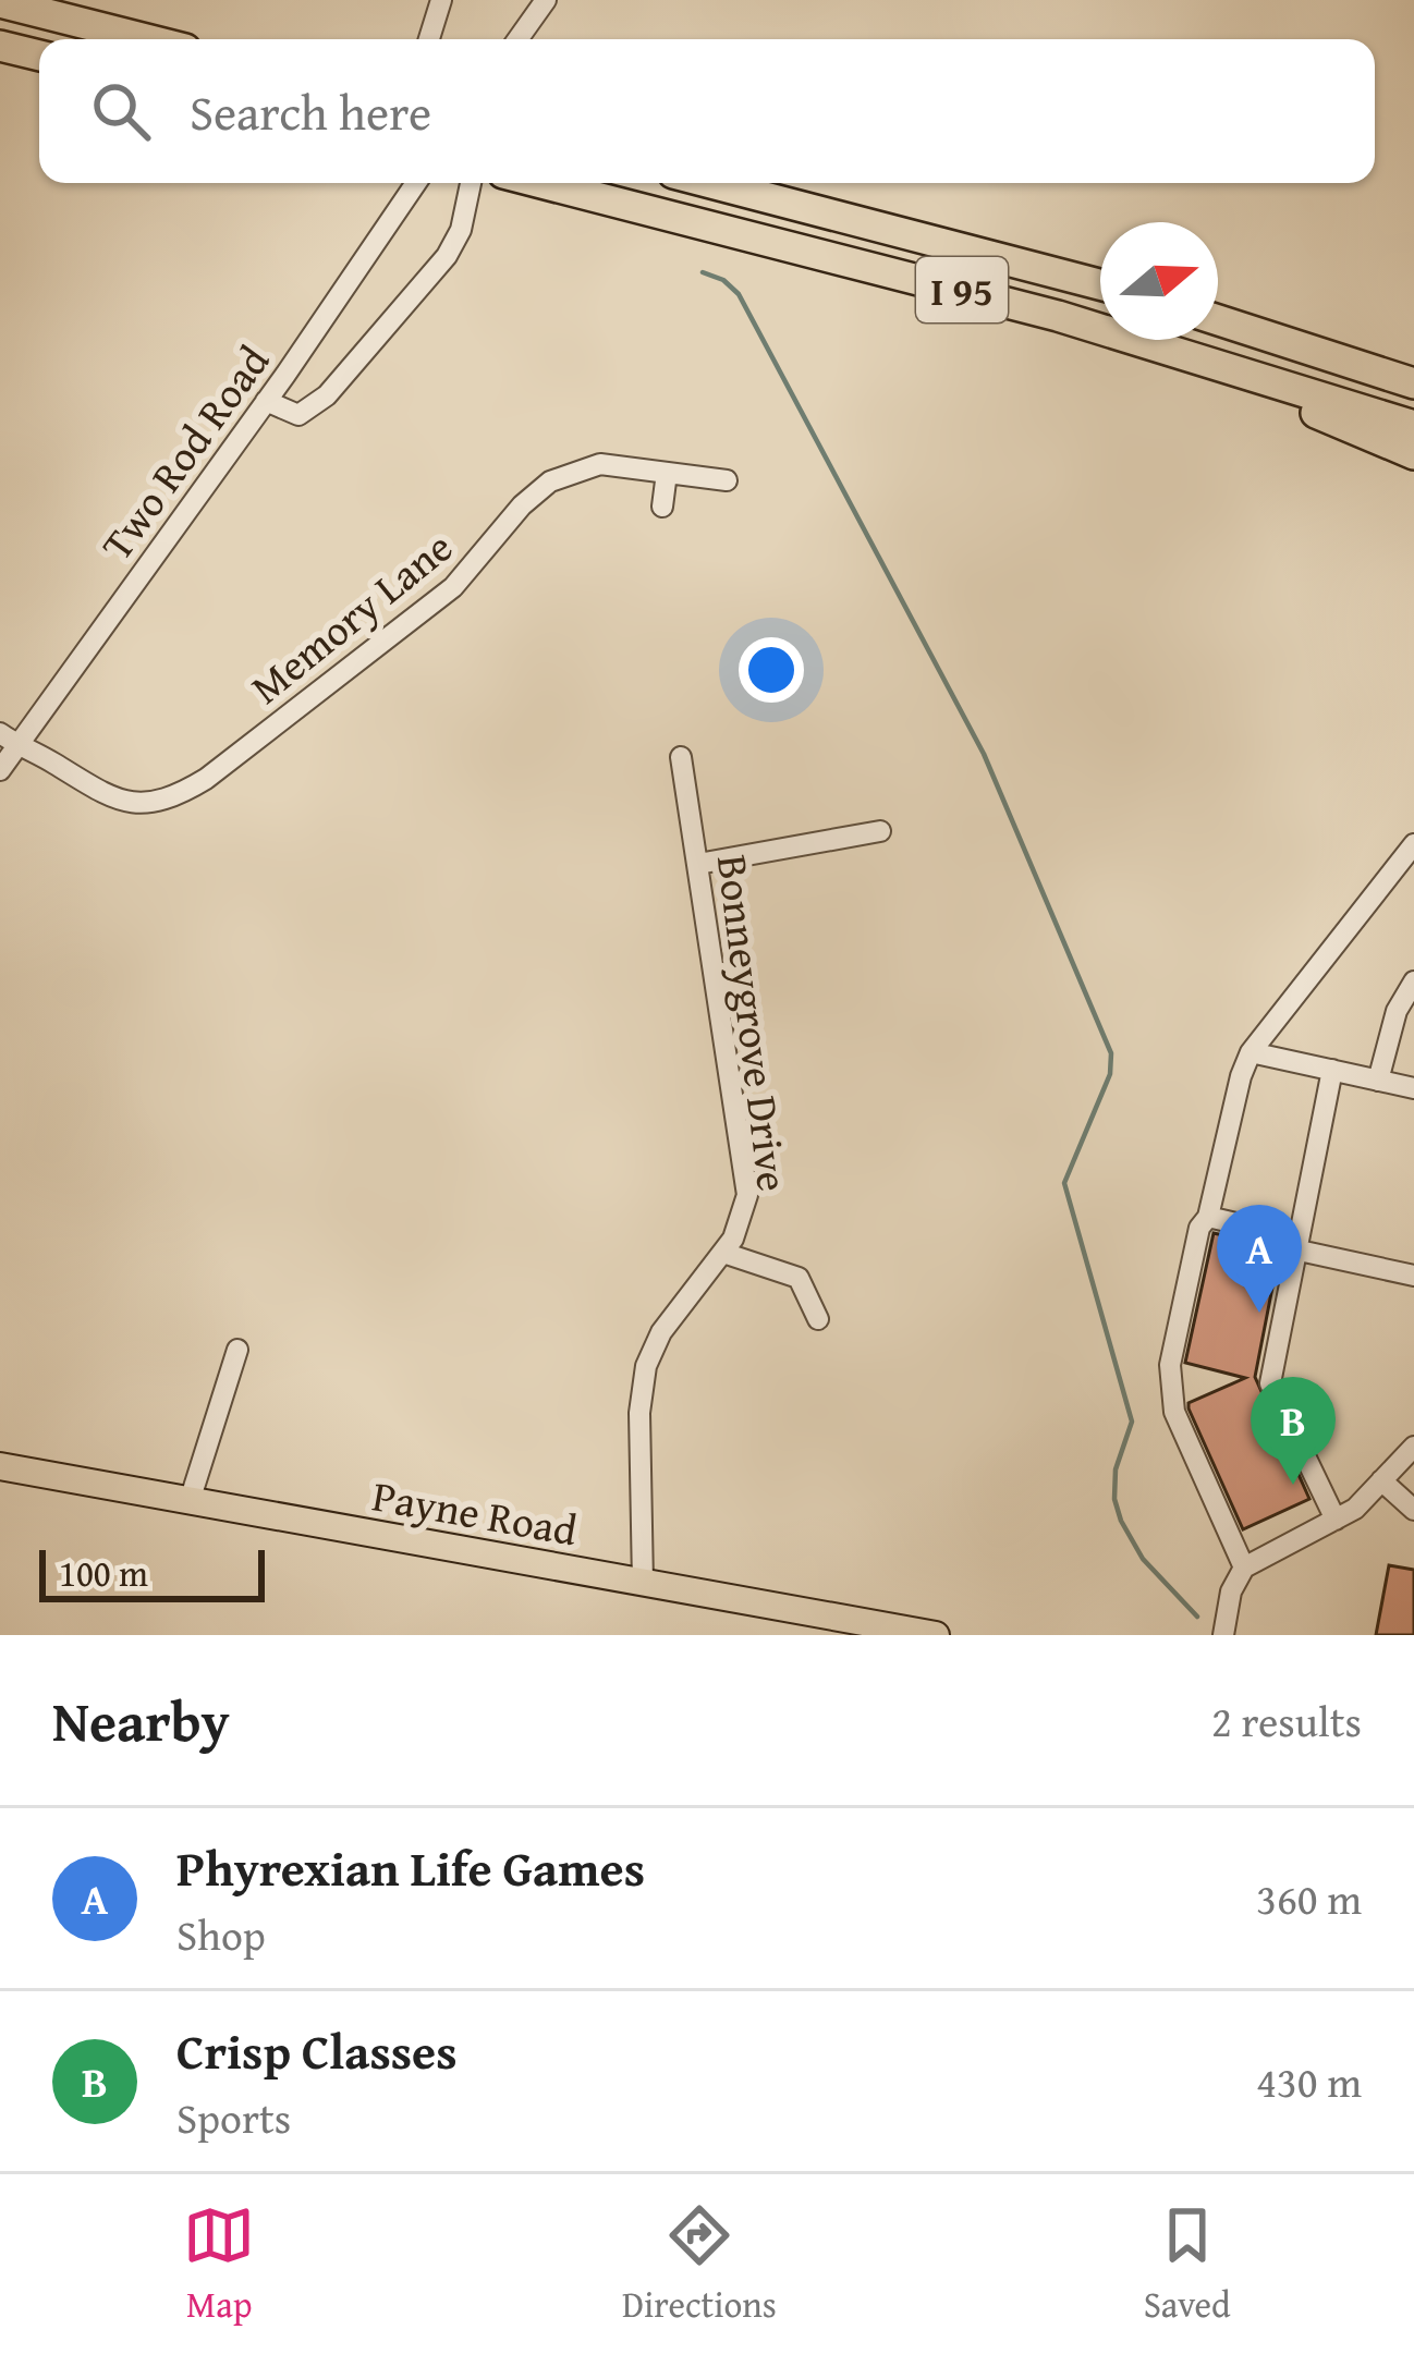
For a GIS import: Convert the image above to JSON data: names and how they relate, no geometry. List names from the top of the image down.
{
  "streets": {
    "highway": ["I 95"],
    "main road": ["Payne Road"],
    "street": ["Two Rod Road", "Memory Lane", "Bonneygrove Drive"]
  },
  "crossings": [
    ["Two Rod Road", "Memory Lane"],
    ["Bonneygrove Drive", "Payne Road"]
  ],
  "scale_bar": "100 m",
  "north": "right",
  "page": {
    "search": "Search here",
    "pins": ["A", "B"],
    "scale": "100 m",
    "heading": ["Nearby", "2 results"],
    "list": [
      {
        "mark": "A",
        "name": "Phyrexian Life Games",
        "note": "Shop",
        "value": "360 m"
      },
      {
        "mark": "B",
        "name": "Crisp Classes",
        "note": "Sports",
        "value": "430 m"
      }
    ],
    "nav": ["Map", "Directions", "Saved"]
  }
}
